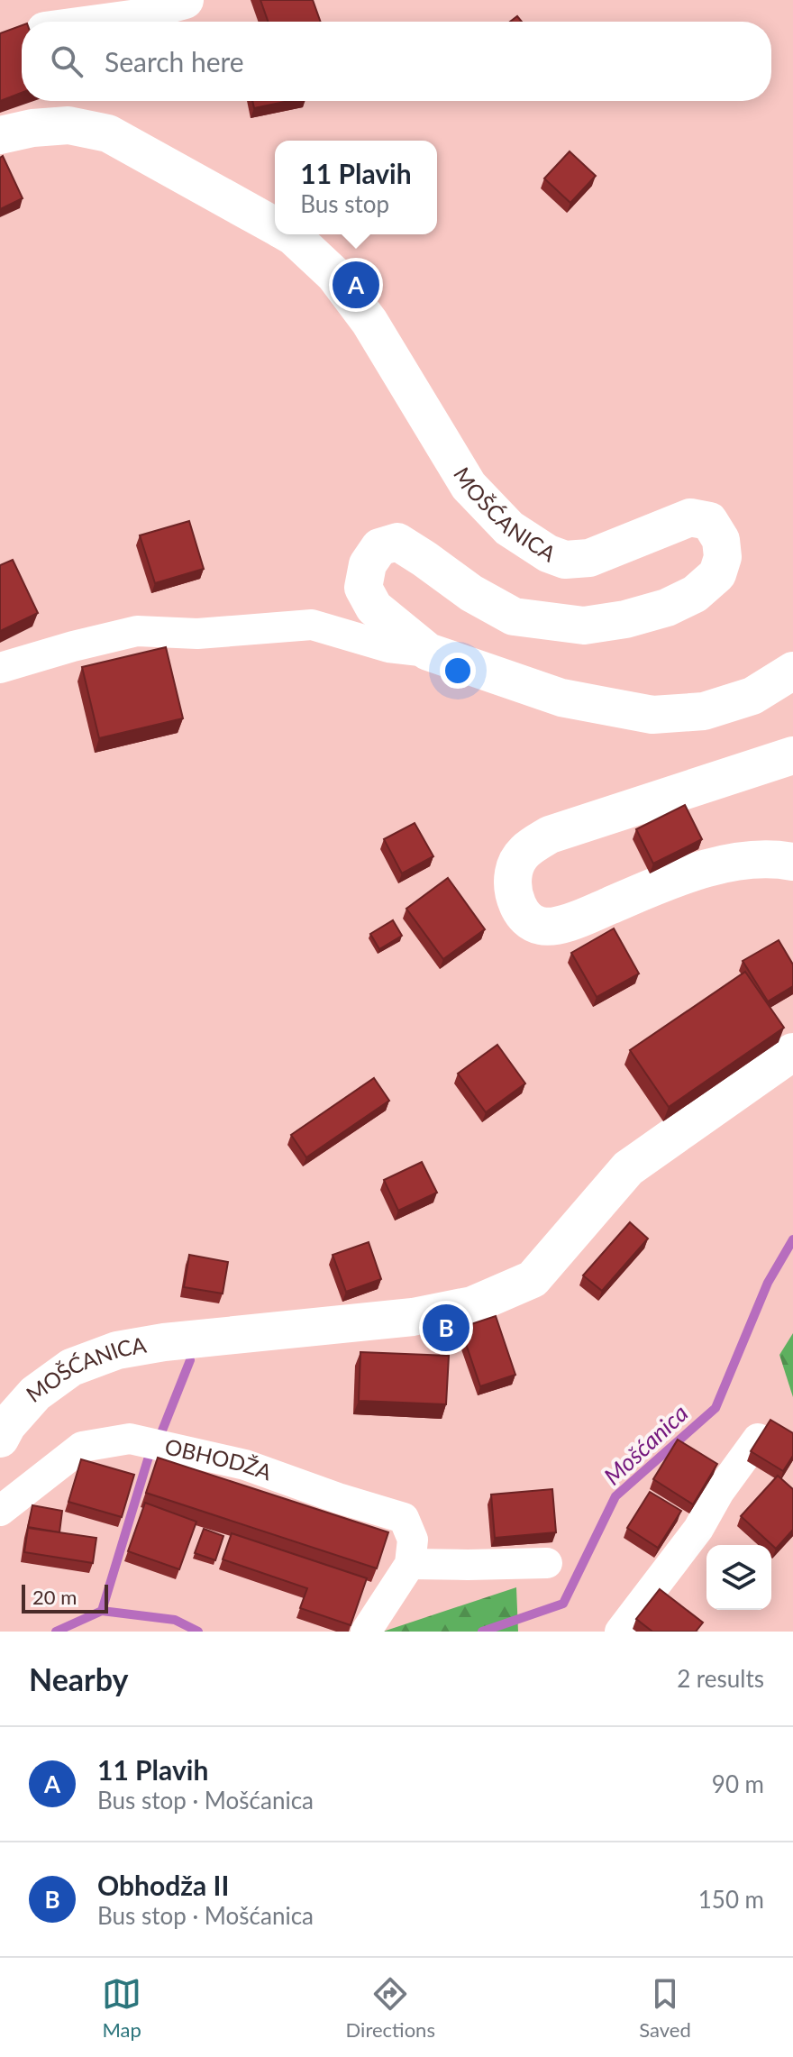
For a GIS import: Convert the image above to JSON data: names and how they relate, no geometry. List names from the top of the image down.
{
  "streets": {
    "main road": ["MOŠĆANICA"],
    "street": ["OBHODŽA"]
  },
  "water": ["Mošćanica"],
  "scale_bar": "20 m",
  "page": {
    "search": "Search here",
    "popup": ["11 Plavih", "Bus stop"],
    "pins": ["A", "B"],
    "scale": "20 m",
    "heading": ["Nearby", "2 results"],
    "list": [
      {
        "mark": "A",
        "name": "11 Plavih",
        "note": "Bus stop · Mošćanica",
        "value": "90 m"
      },
      {
        "mark": "B",
        "name": "Obhodža II",
        "note": "Bus stop · Mošćanica",
        "value": "150 m"
      }
    ],
    "nav": ["Map", "Directions", "Saved"]
  }
}
